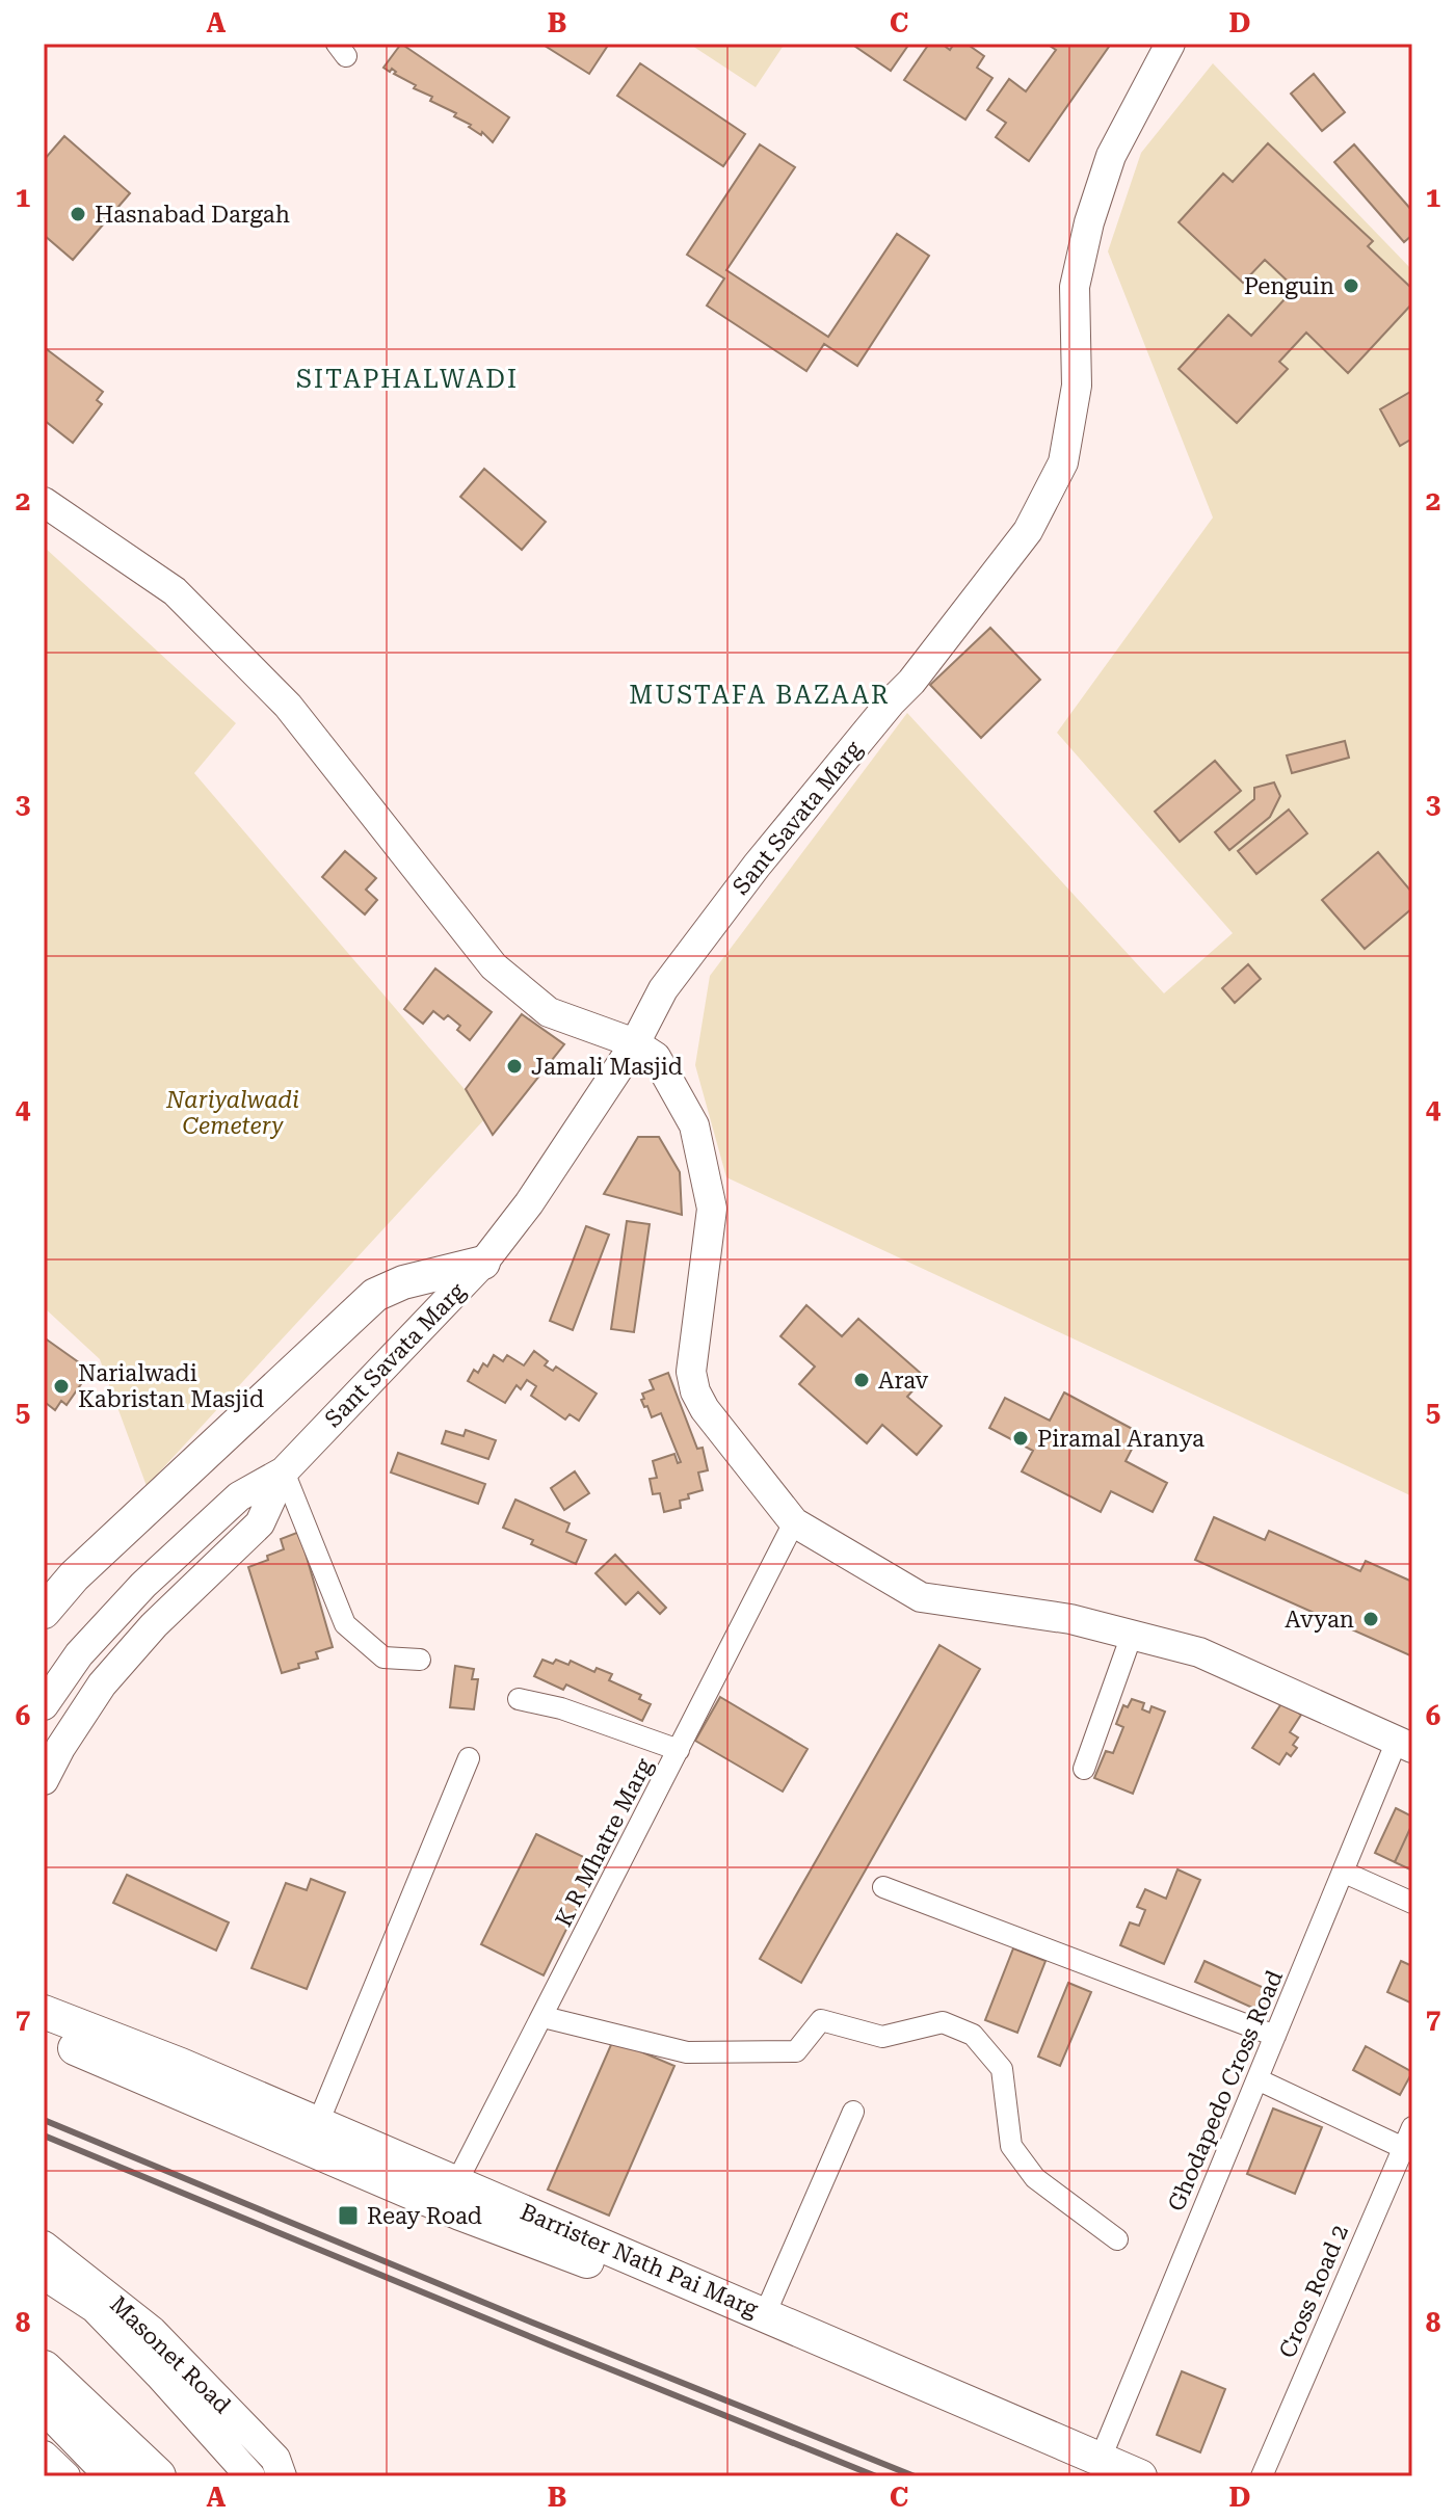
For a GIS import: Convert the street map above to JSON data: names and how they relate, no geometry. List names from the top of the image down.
{
  "streets": {
    "main road": ["Barrister Nath Pai Marg"],
    "street": [
      "Sant Savata Marg",
      "K R Mhatre Marg",
      "Ghodapedo Cross Road",
      "Cross Road 2",
      "Masonet Road"
    ]
  },
  "crossings": [
    ["K R Mhatre Marg", "Barrister Nath Pai Marg"],
    ["Ghodapedo Cross Road", "Barrister Nath Pai Marg"]
  ],
  "districts": ["SITAPHALWADI", "MUSTAFA BAZAAR"],
  "parks": ["Nariyalwadi Cemetery"],
  "places": {
    "other": [
      "Hasnabad Dargah",
      "Penguin",
      "Jamali Masjid",
      "Arav",
      "Narialwadi Kabristan Masjid",
      "Piramal Aranya",
      "Avyan"
    ],
    "transit": ["Reay Road"]
  },
  "grid": {
    "columns": [
      "A",
      "B",
      "C",
      "D"
    ],
    "rows": [
      "1",
      "2",
      "3",
      "4",
      "5",
      "6",
      "7",
      "8"
    ]
  }
}
